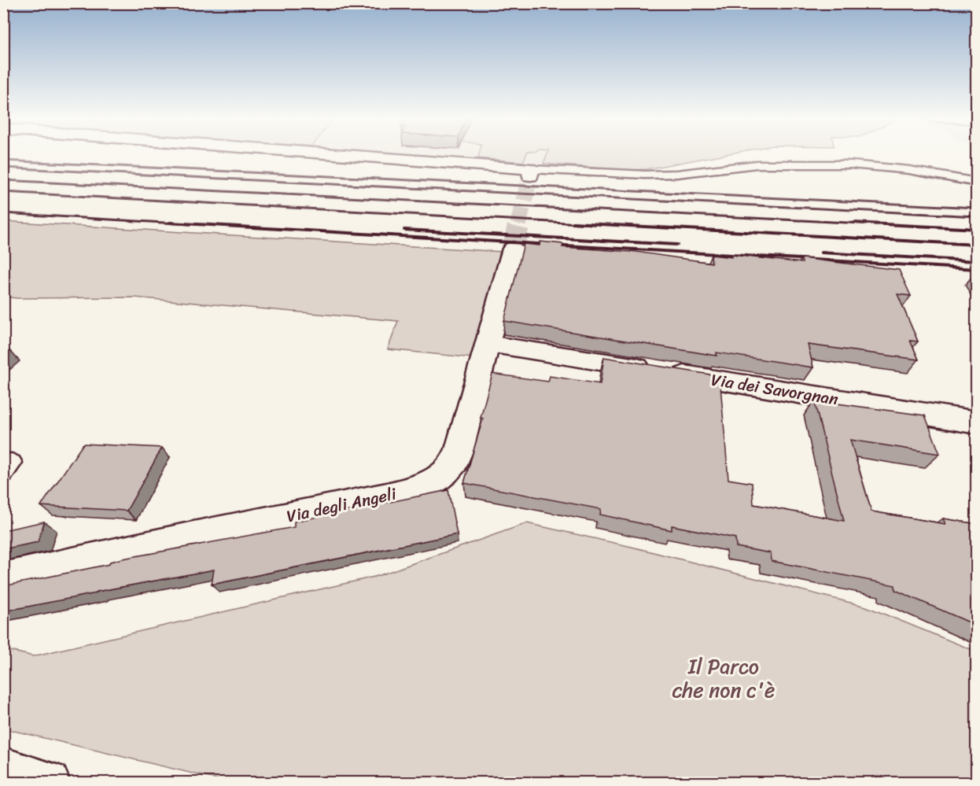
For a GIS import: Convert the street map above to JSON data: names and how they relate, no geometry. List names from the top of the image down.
{
  "streets": {
    "street": ["Via dei Savorgnan", "Via degli Angeli"]
  },
  "crossings": [
    ["Via dei Savorgnan", "Via degli Angeli"]
  ],
  "parks": ["Il Parco che non c'è"]
}
